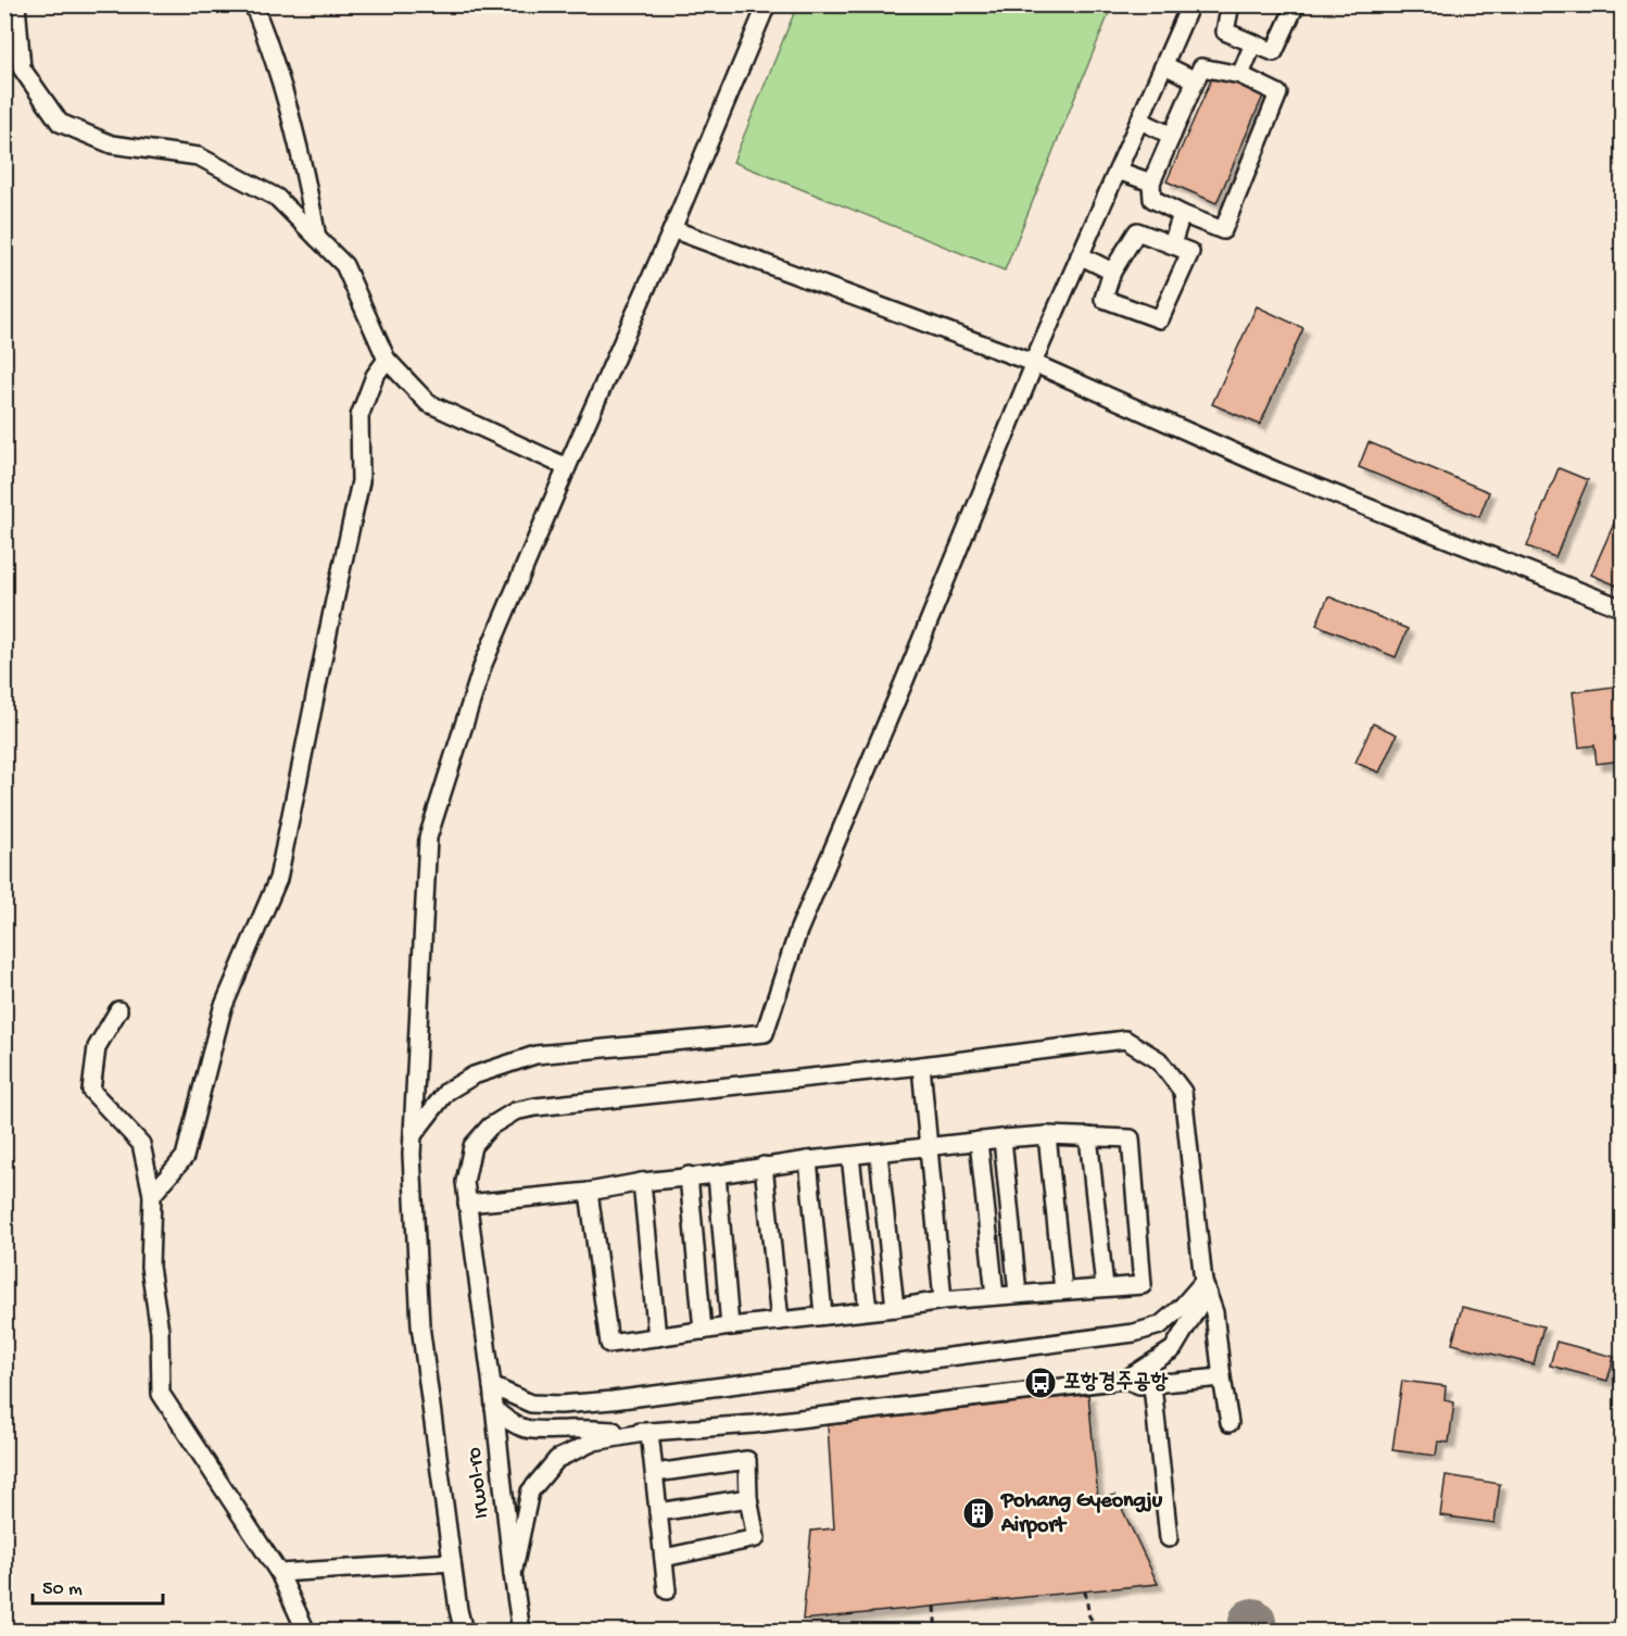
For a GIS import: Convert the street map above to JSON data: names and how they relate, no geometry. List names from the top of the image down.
{
  "streets": {
    "street": ["Irwol-ro"]
  },
  "places": {
    "bus stop": ["포항경주공항"],
    "building": ["Pohang Gyeongju Airport"]
  },
  "scale_bar": "50 m"
}
